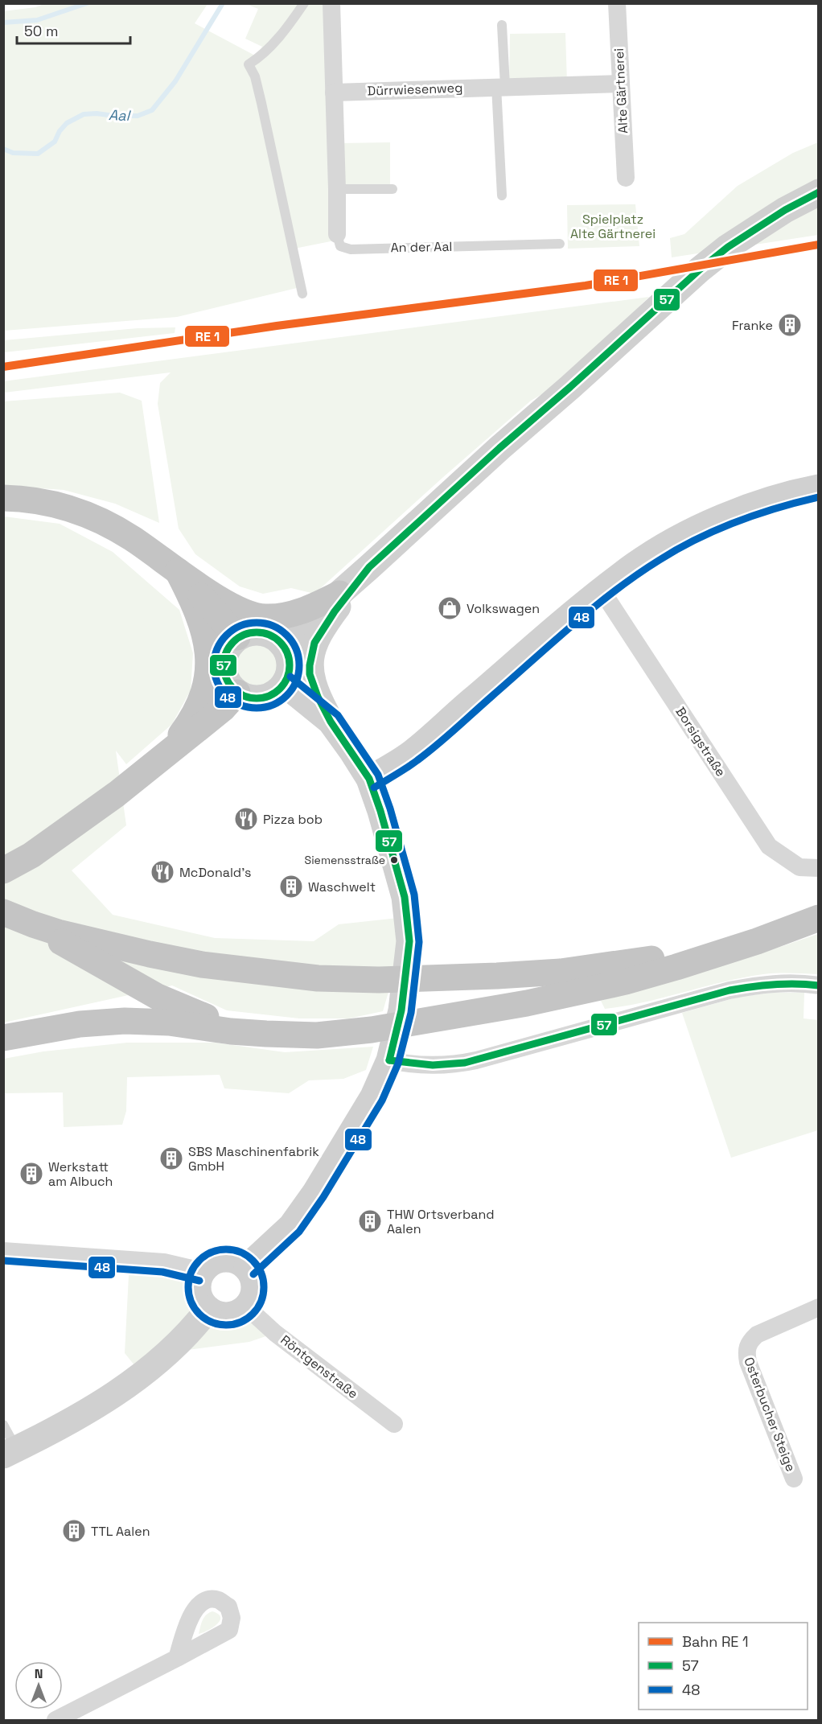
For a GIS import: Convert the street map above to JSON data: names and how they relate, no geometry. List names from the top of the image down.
{
  "streets": {
    "street": [
      "Dürrwiesenweg",
      "Alte Gärtnerei",
      "An der Aal",
      "Borsigstraße",
      "Röntgenstraße",
      "Osterbucher Steige"
    ]
  },
  "crossings": [
    ["Dürrwiesenweg", "Alte Gärtnerei"],
    ["Dürrwiesenweg", "An der Aal"]
  ],
  "water": ["Aal"],
  "parks": ["Spielplatz Alte Gärtnerei"],
  "places": {
    "building": [
      "Franke",
      "Waschwelt",
      "SBS Maschinenfabrik GmbH",
      "Werkstatt am Albuch",
      "THW Ortsverband Aalen",
      "TTL Aalen"
    ],
    "shop": ["Volkswagen"],
    "restaurant": ["Pizza bob", "McDonald's"],
    "other": ["Siemensstraße"]
  },
  "lines": ["transit line 57", "transit line 48"],
  "legend": ["Bahn RE 1", "57", "48"],
  "scale_bar": "50 m",
  "north": "top"
}
